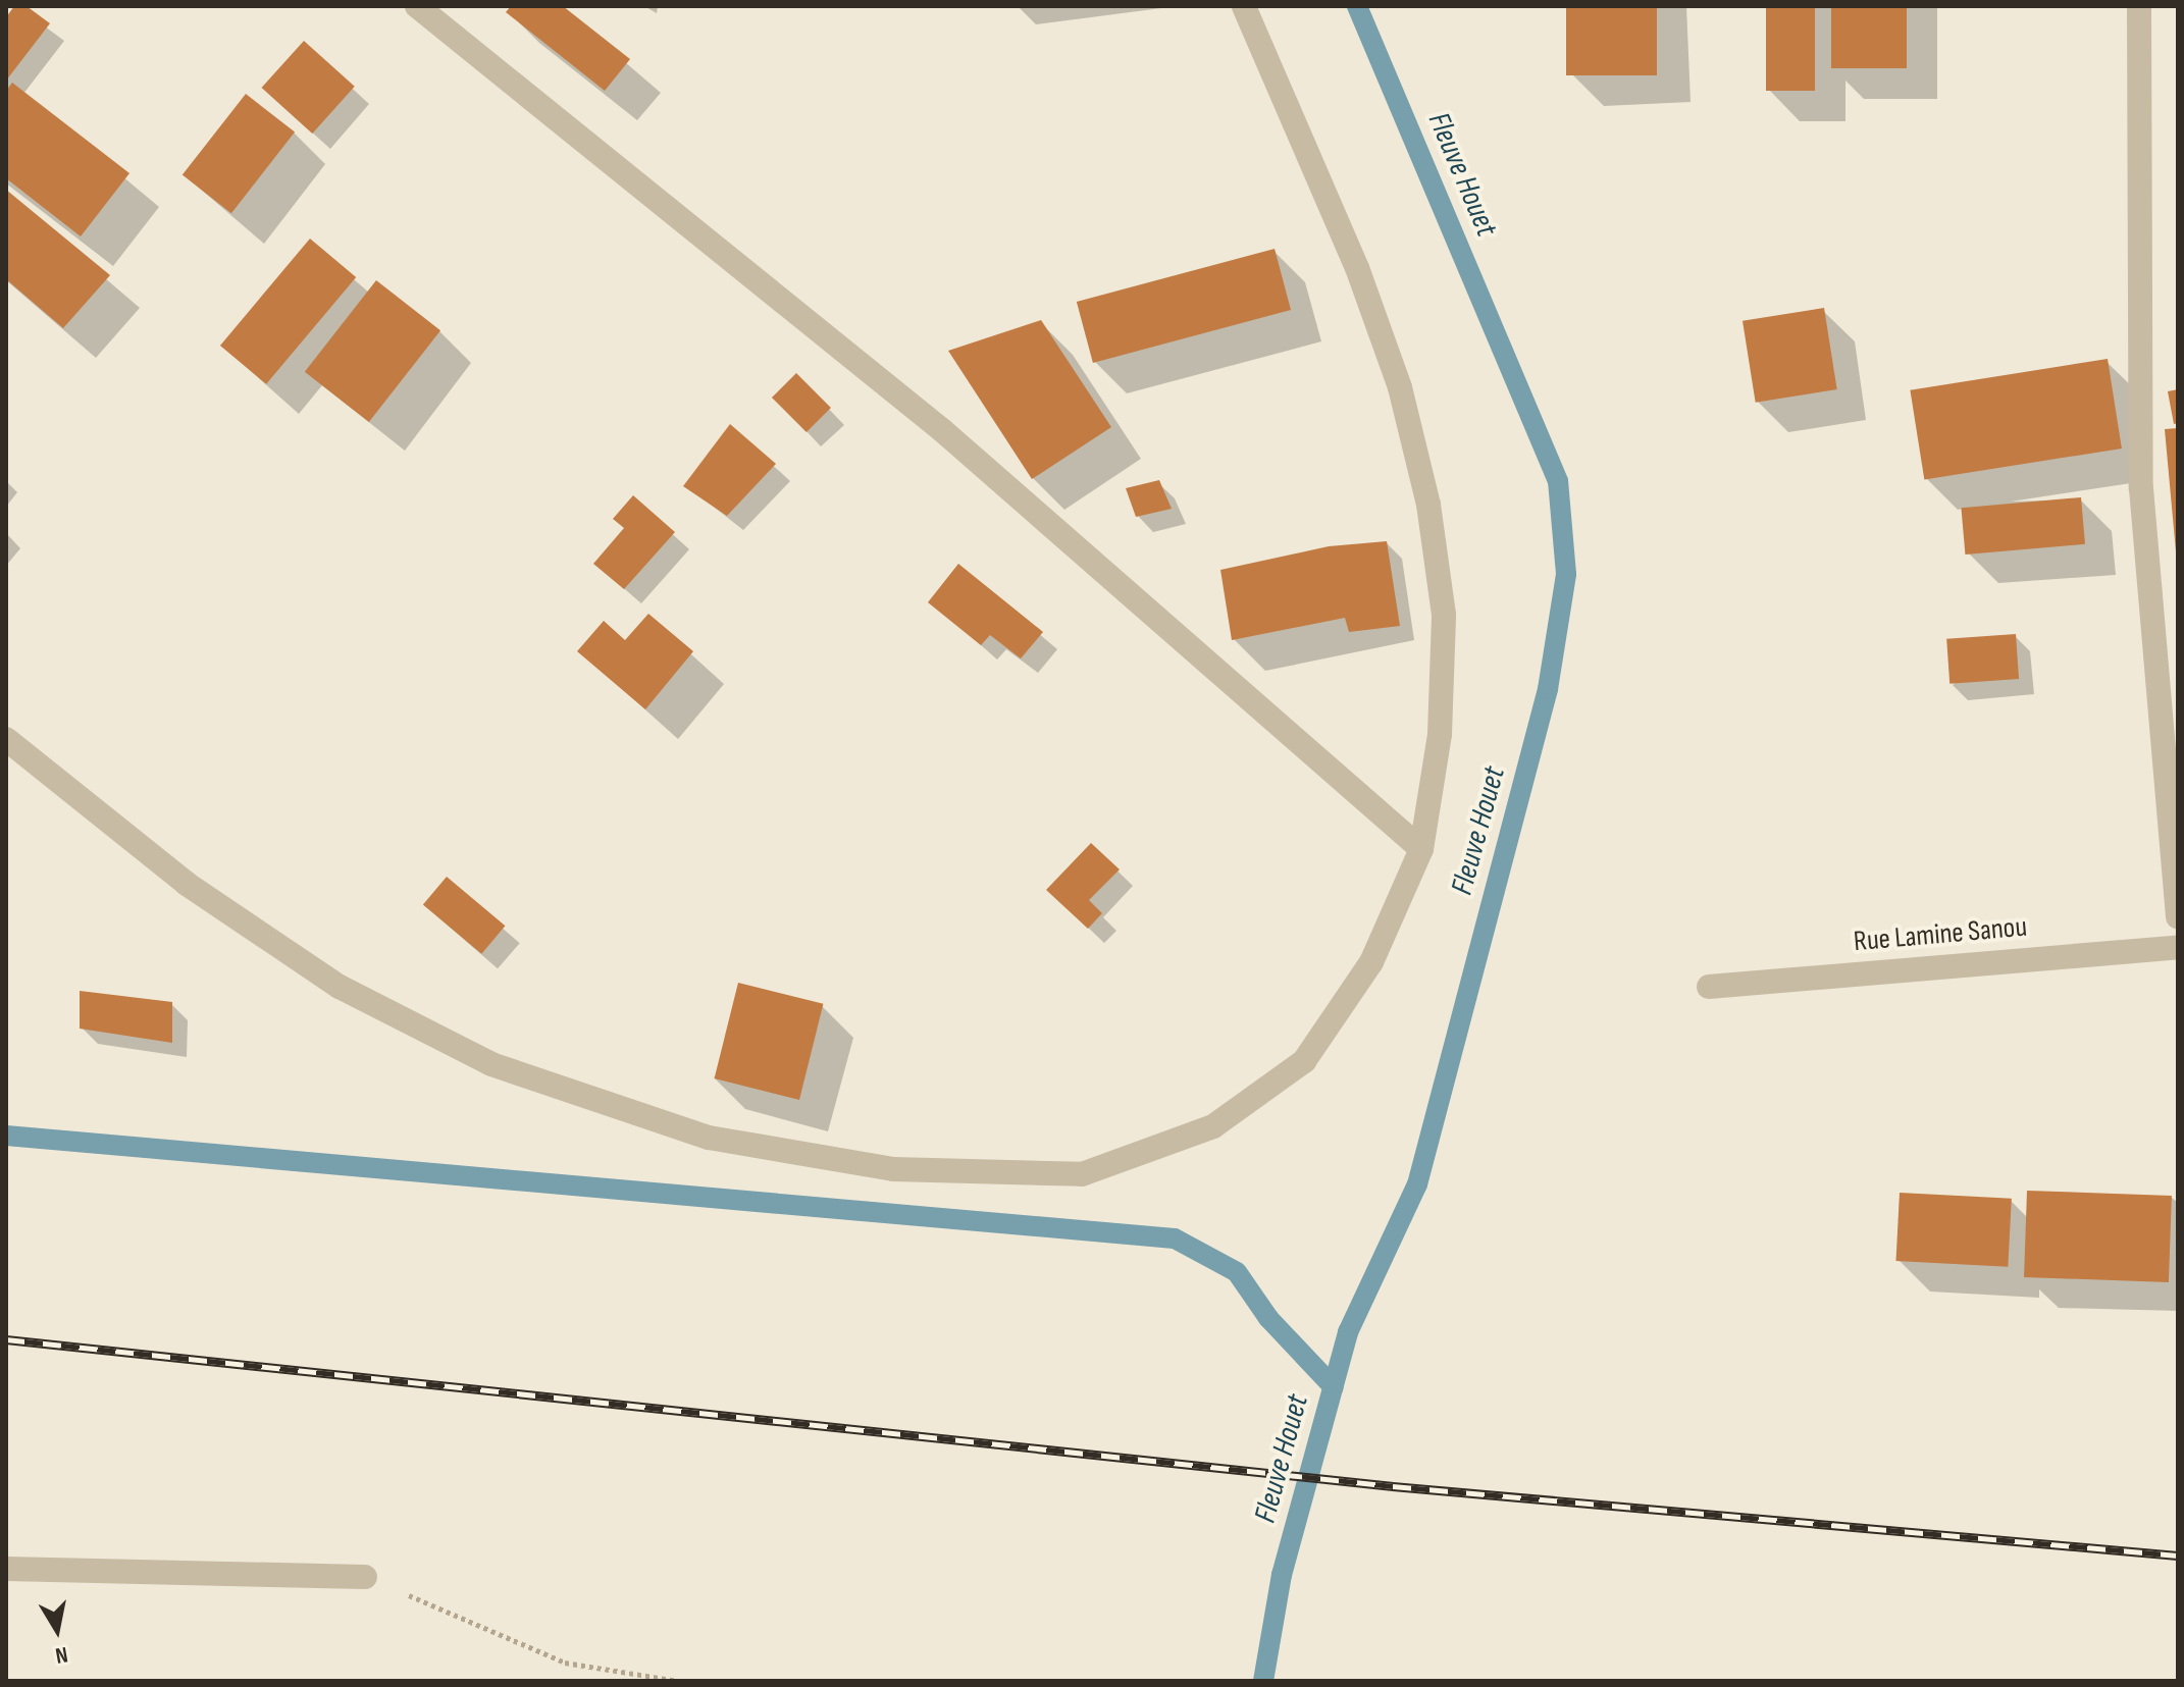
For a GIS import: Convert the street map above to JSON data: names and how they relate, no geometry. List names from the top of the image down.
{
  "streets": {
    "street": ["Rue Lamine Sanou"]
  },
  "water": ["Fleuve Houet"],
  "north": "bottom"
}
